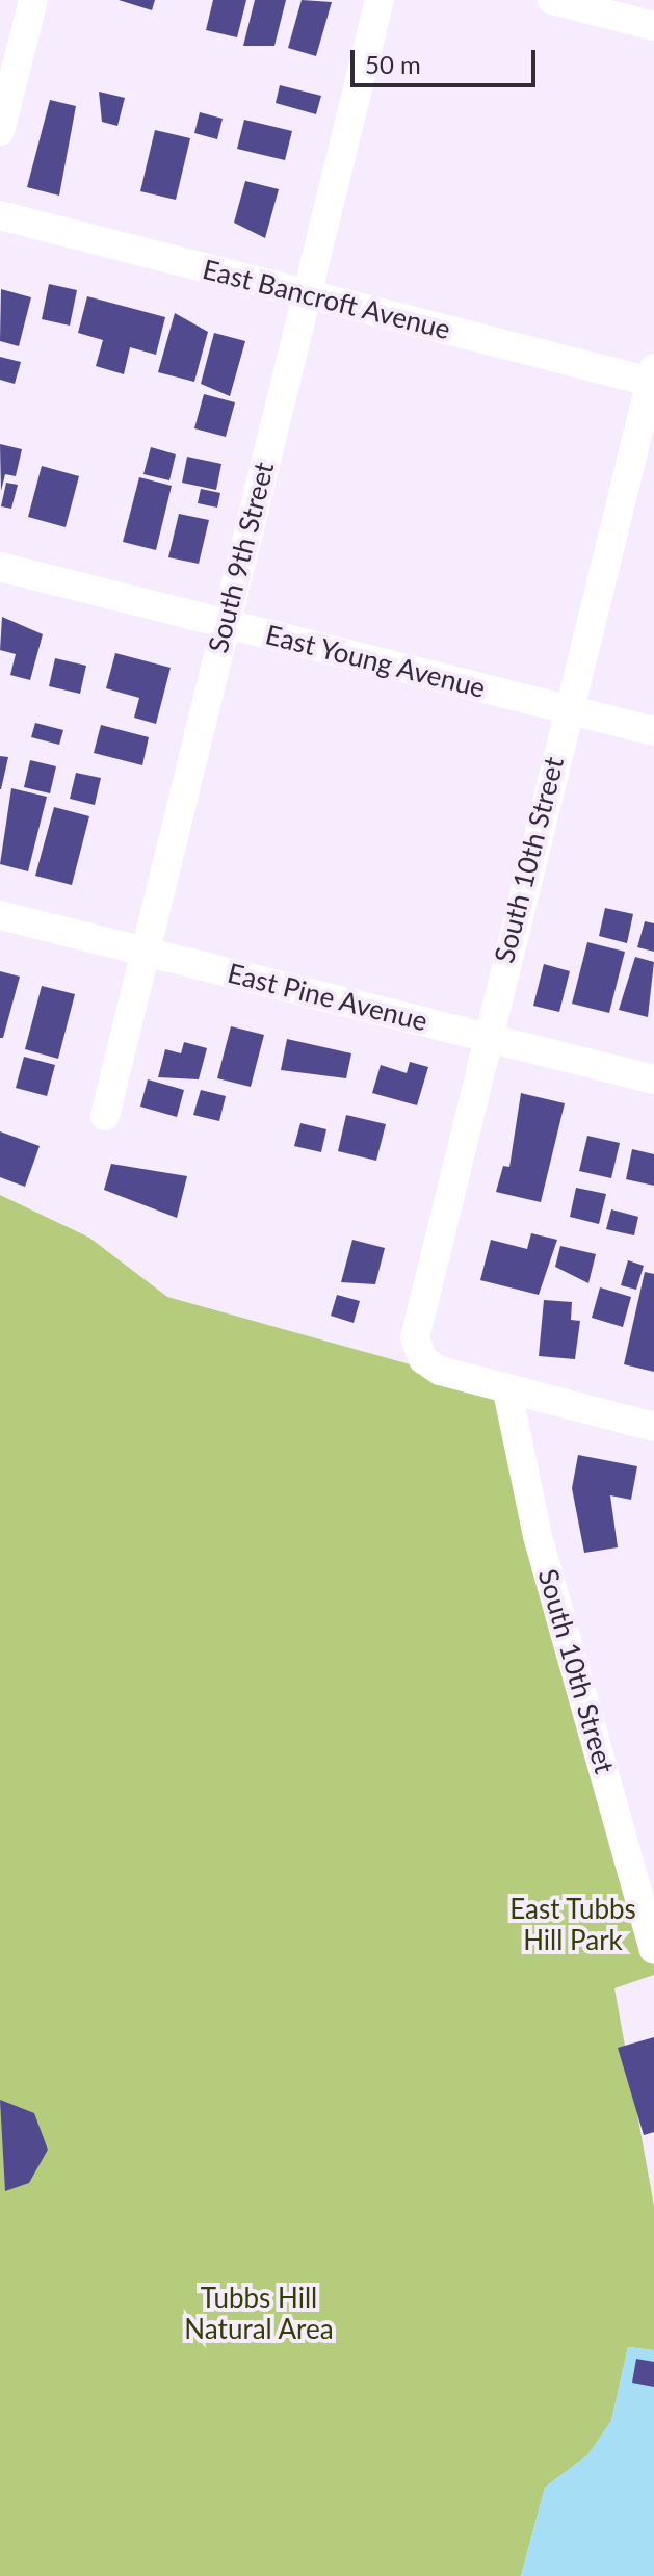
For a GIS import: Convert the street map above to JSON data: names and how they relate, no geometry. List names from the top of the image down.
{
  "streets": {
    "street": [
      "East Bancroft Avenue",
      "South 9th Street",
      "East Young Avenue",
      "South 10th Street",
      "East Pine Avenue"
    ]
  },
  "crossings": [
    ["East Bancroft Avenue", "South 9th Street"],
    ["East Bancroft Avenue", "South 10th Street"],
    ["South 9th Street", "East Young Avenue"],
    ["South 9th Street", "East Pine Avenue"],
    ["East Young Avenue", "South 10th Street"],
    ["South 10th Street", "East Pine Avenue"]
  ],
  "parks": ["East Tubbs Hill Park", "Tubbs Hill Natural Area"],
  "scale_bar": "50 m"
}
